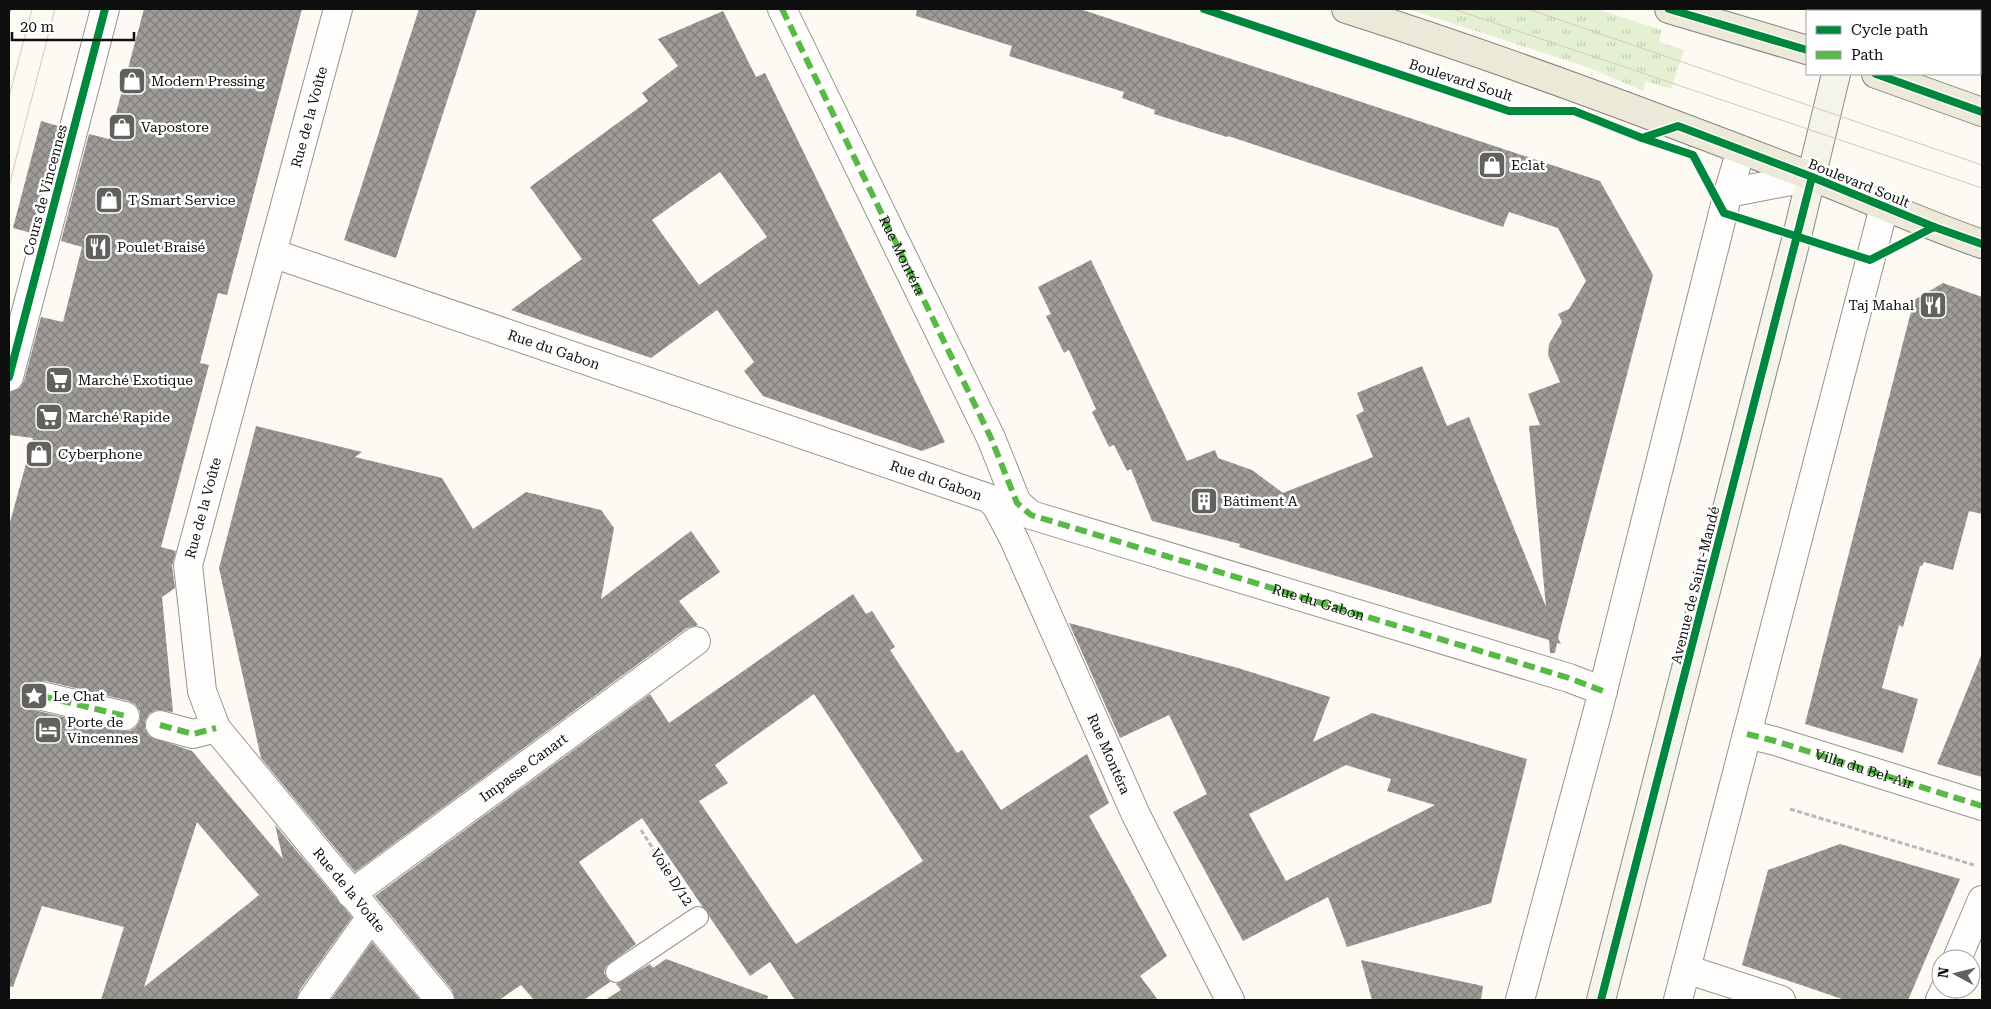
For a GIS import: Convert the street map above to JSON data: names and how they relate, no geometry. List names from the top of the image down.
{
  "streets": {
    "main road": ["Boulevard Soult", "Avenue de Saint-Mandé"],
    "street": [
      "Rue de la Voûte",
      "Cours de Vincennes",
      "Rue Montéra",
      "Rue du Gabon",
      "Impasse Canart",
      "Villa du Bel-Air"
    ],
    "lane": ["Voie D/12"]
  },
  "crossings": [
    ["Boulevard Soult", "Avenue de Saint-Mandé"],
    ["Rue de la Voûte", "Rue du Gabon"],
    ["Rue de la Voûte", "Impasse Canart"],
    ["Rue Montéra", "Rue du Gabon"]
  ],
  "places": {
    "shop": [
      "Modern Pressing",
      "Vapostore",
      "Eclat",
      "T Smart Service",
      "Cyberphone"
    ],
    "restaurant": ["Poulet Braisé", "Taj Mahal"],
    "supermarket": ["Marché Exotique", "Marché Rapide"],
    "building": ["Bâtiment A"],
    "place": ["Le Chat"],
    "hotel": ["Porte de Vincennes"]
  },
  "legend": ["Cycle path", "Path"],
  "scale_bar": "20 m",
  "north": "left"
}
